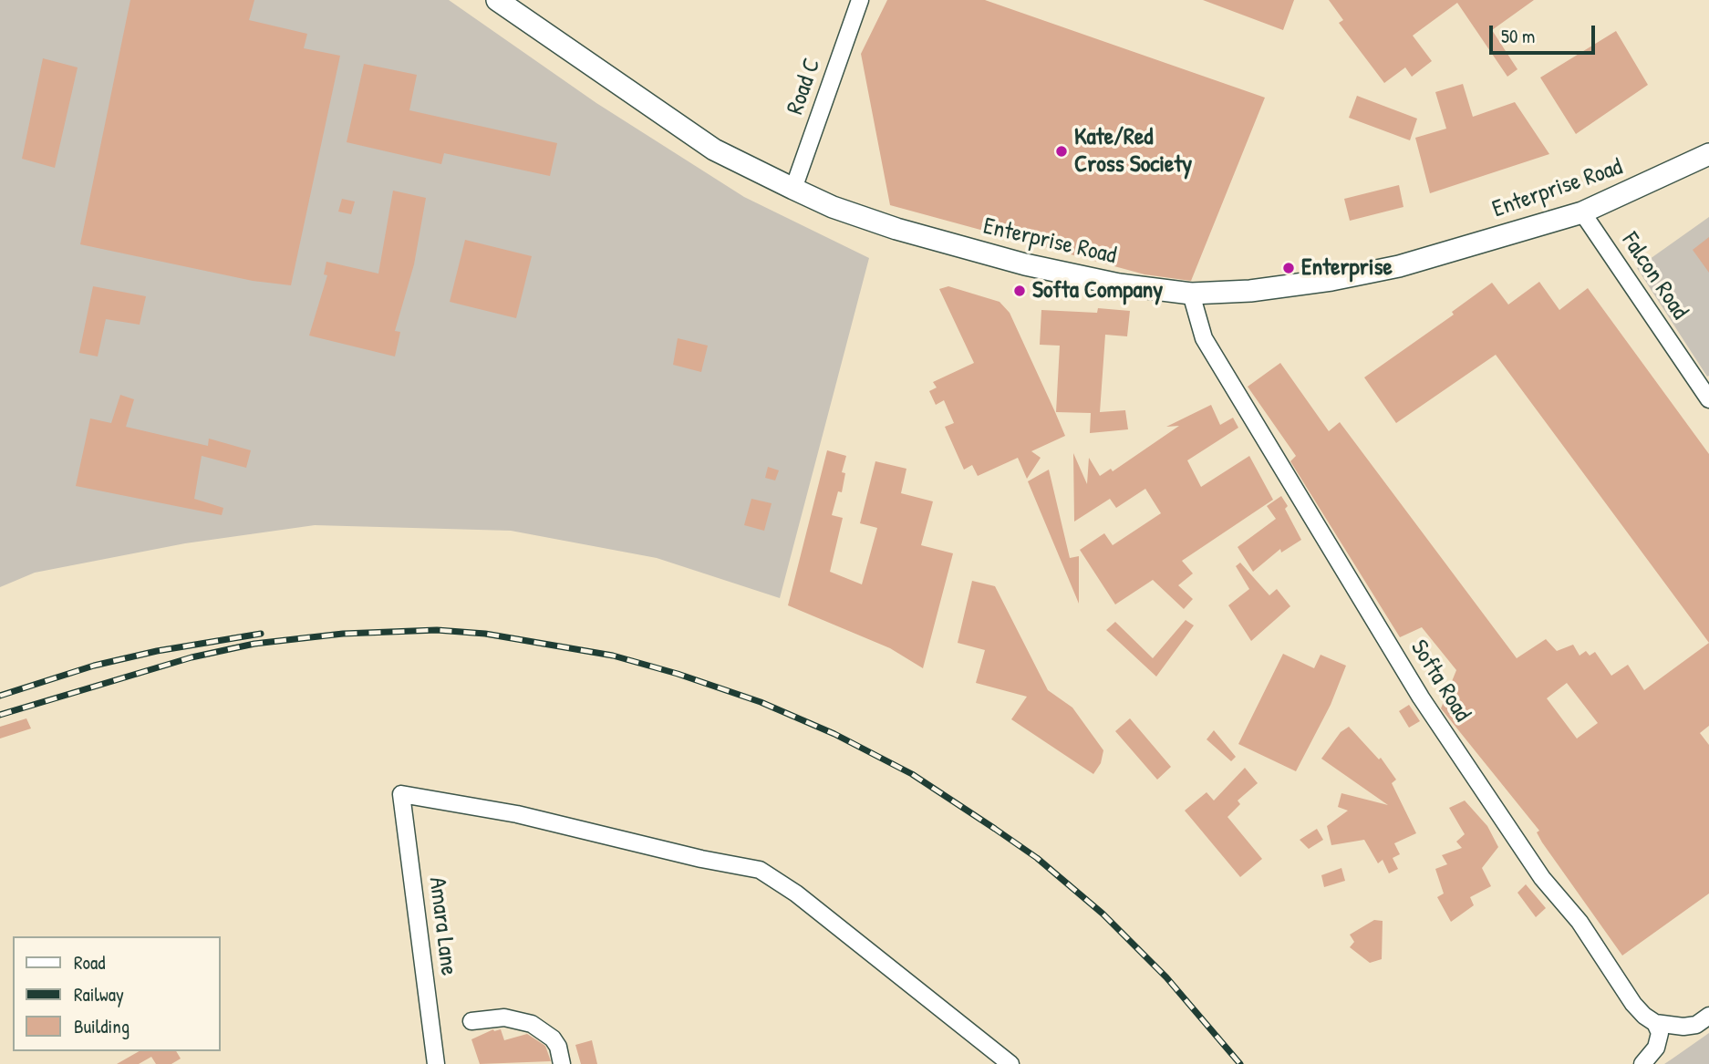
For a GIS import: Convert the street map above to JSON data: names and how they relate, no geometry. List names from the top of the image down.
{
  "streets": {
    "main road": ["Enterprise Road"],
    "street": [
      "Road C",
      "Falcon Road",
      "Softa Road",
      "Amara Lane"
    ]
  },
  "crossings": [
    ["Road C", "Enterprise Road"],
    ["Enterprise Road", "Falcon Road"],
    ["Enterprise Road", "Softa Road"]
  ],
  "places": ["Kate/Red Cross Society", "Enterprise", "Softa Company"],
  "legend": ["Road", "Railway", "Building"],
  "scale_bar": "50 m"
}
